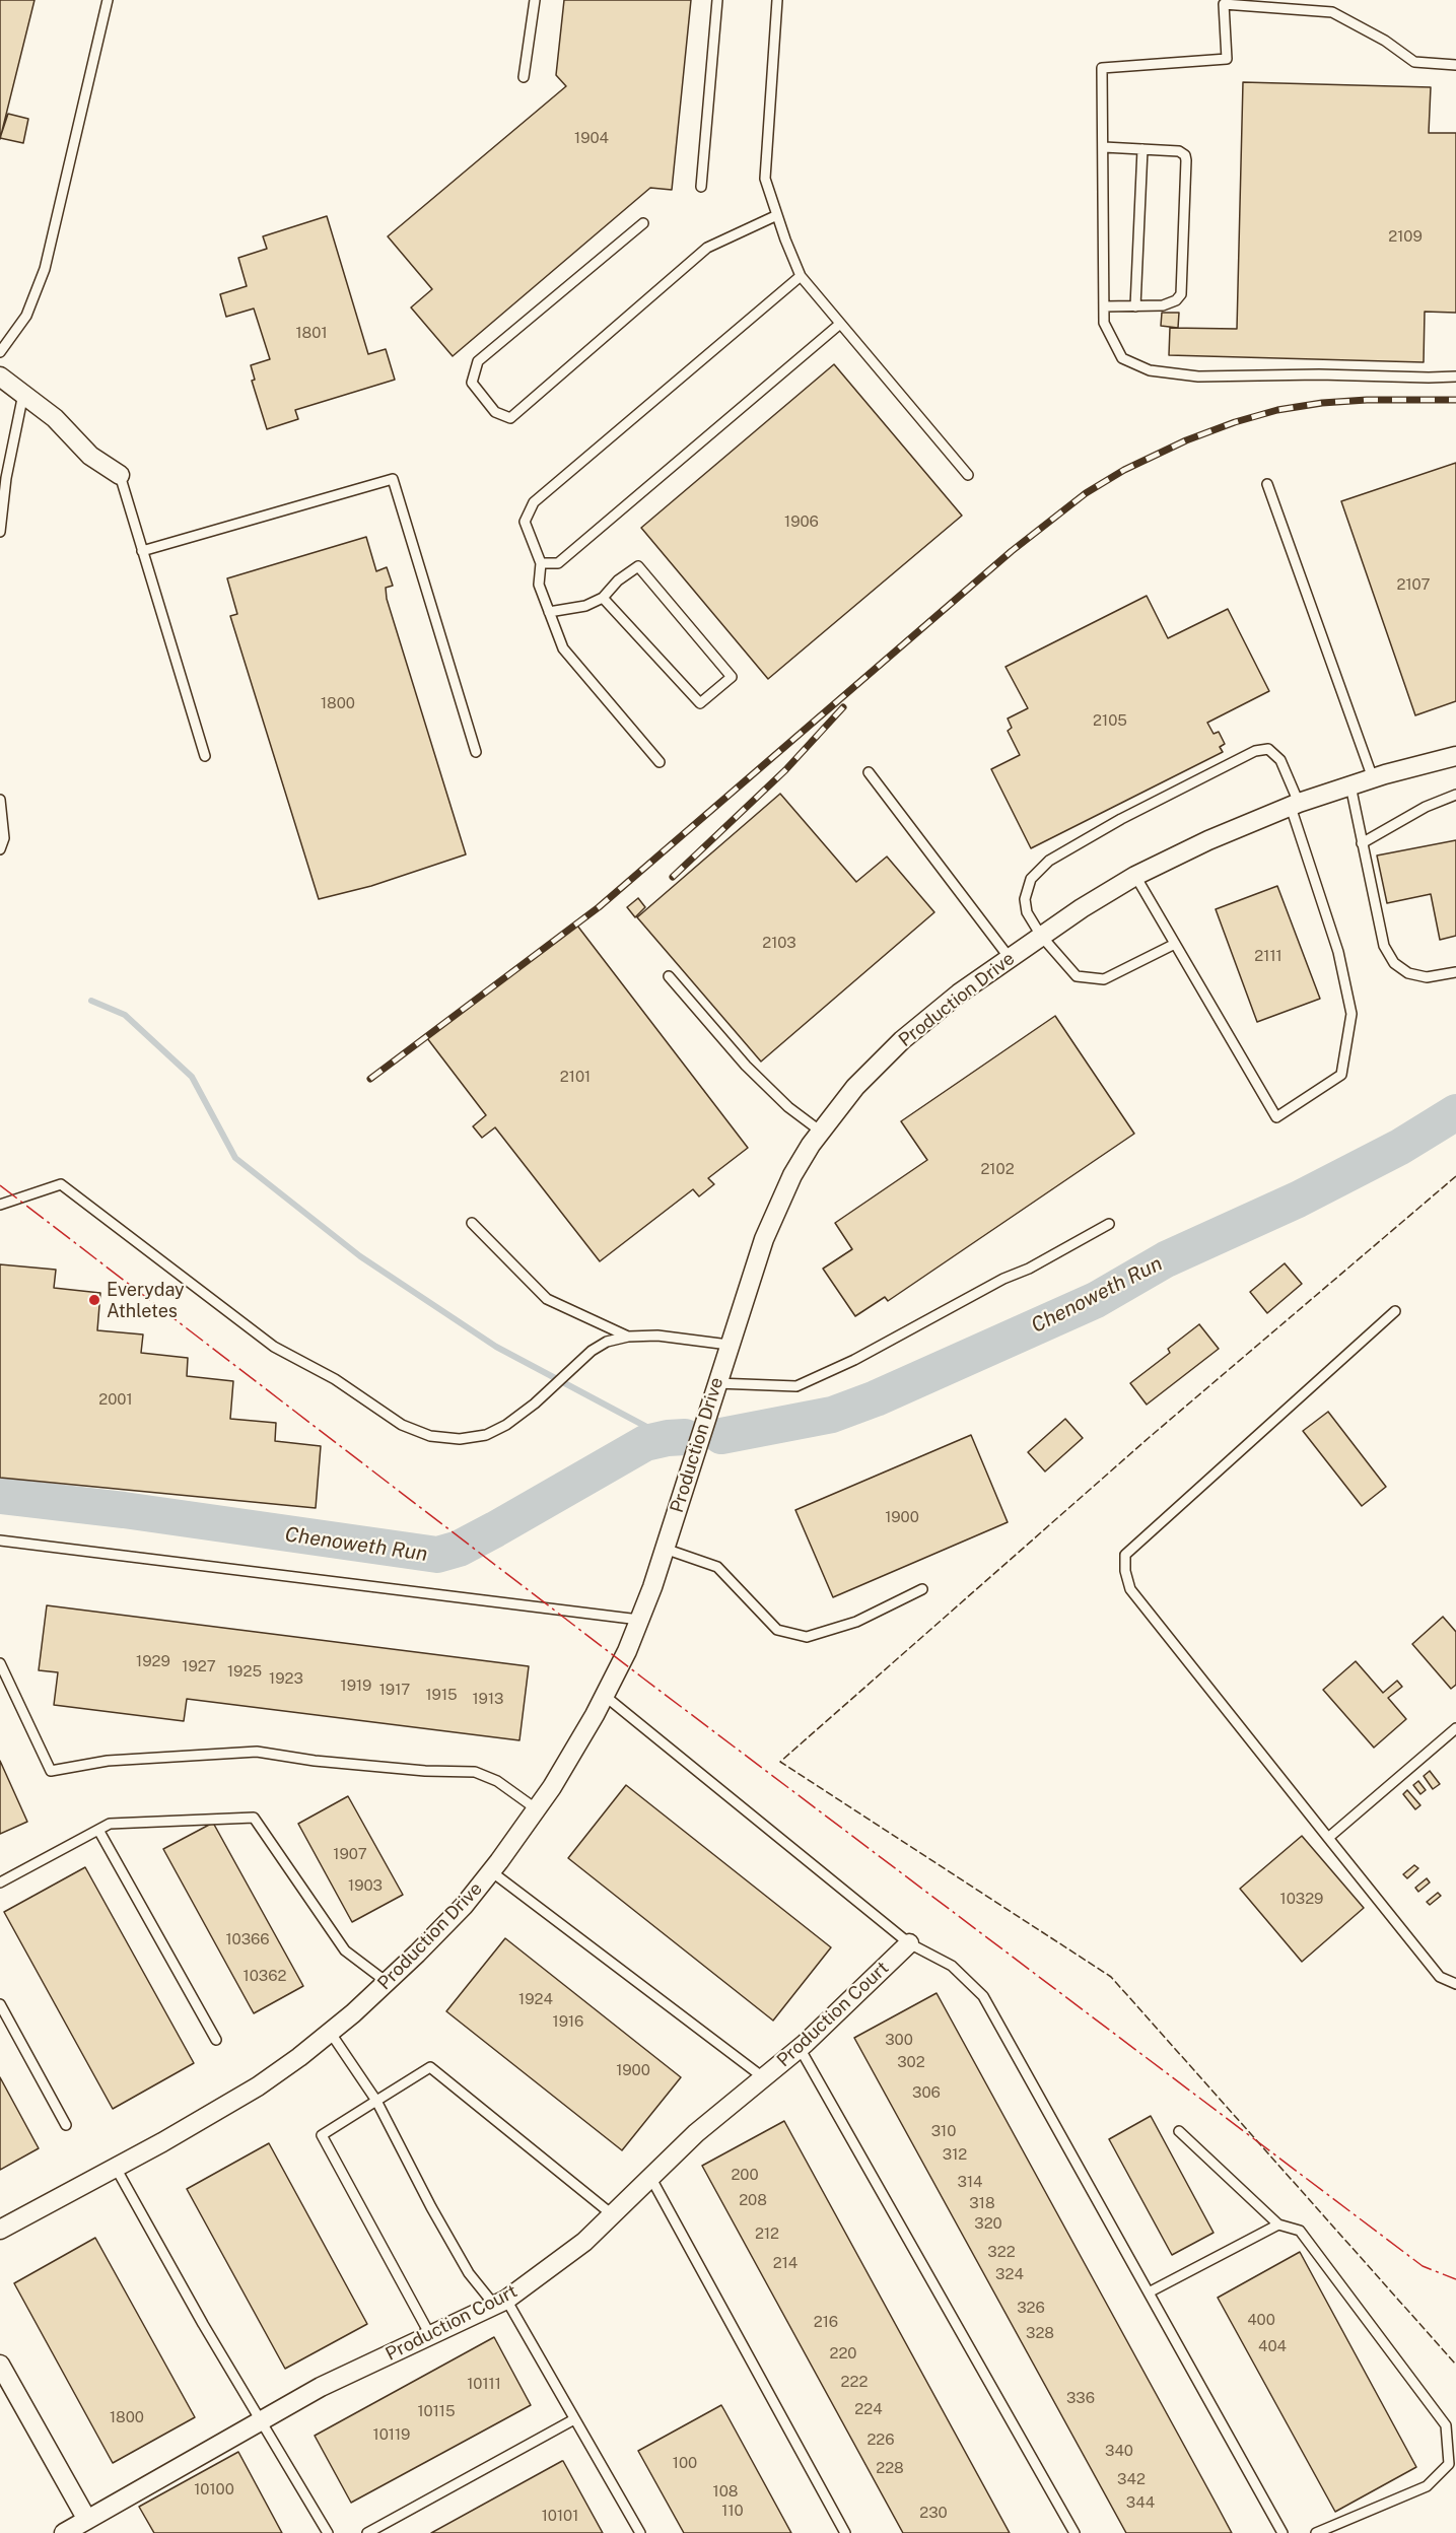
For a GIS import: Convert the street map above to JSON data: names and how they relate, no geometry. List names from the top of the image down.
{
  "streets": {
    "street": ["Production Drive", "Production Court"]
  },
  "water": ["Chenoweth Run"],
  "places": ["Everyday Athletes"],
  "house_numbers": [
    "1904",
    "2109",
    "1801",
    "1906",
    "2107",
    "1800",
    "2105",
    "2103",
    "2111",
    "2101",
    "2102",
    "2001",
    "1900",
    "1929",
    "1927",
    "1925",
    "1923",
    "1919",
    "1917",
    "1915",
    "1913",
    "1907",
    "1903",
    "10329",
    "10366",
    "10362",
    "1924",
    "1916",
    "300",
    "302",
    "1900",
    "306",
    "310",
    "312",
    "200",
    "314",
    "208",
    "318",
    "320",
    "212",
    "322",
    "214",
    "324",
    "326",
    "400",
    "216",
    "328",
    "404",
    "220",
    "222",
    "10111",
    "336",
    "224",
    "10115",
    "1800",
    "10119",
    "226",
    "340",
    "100",
    "228",
    "342",
    "10100",
    "108",
    "344",
    "110",
    "230",
    "10101"
  ]
}
